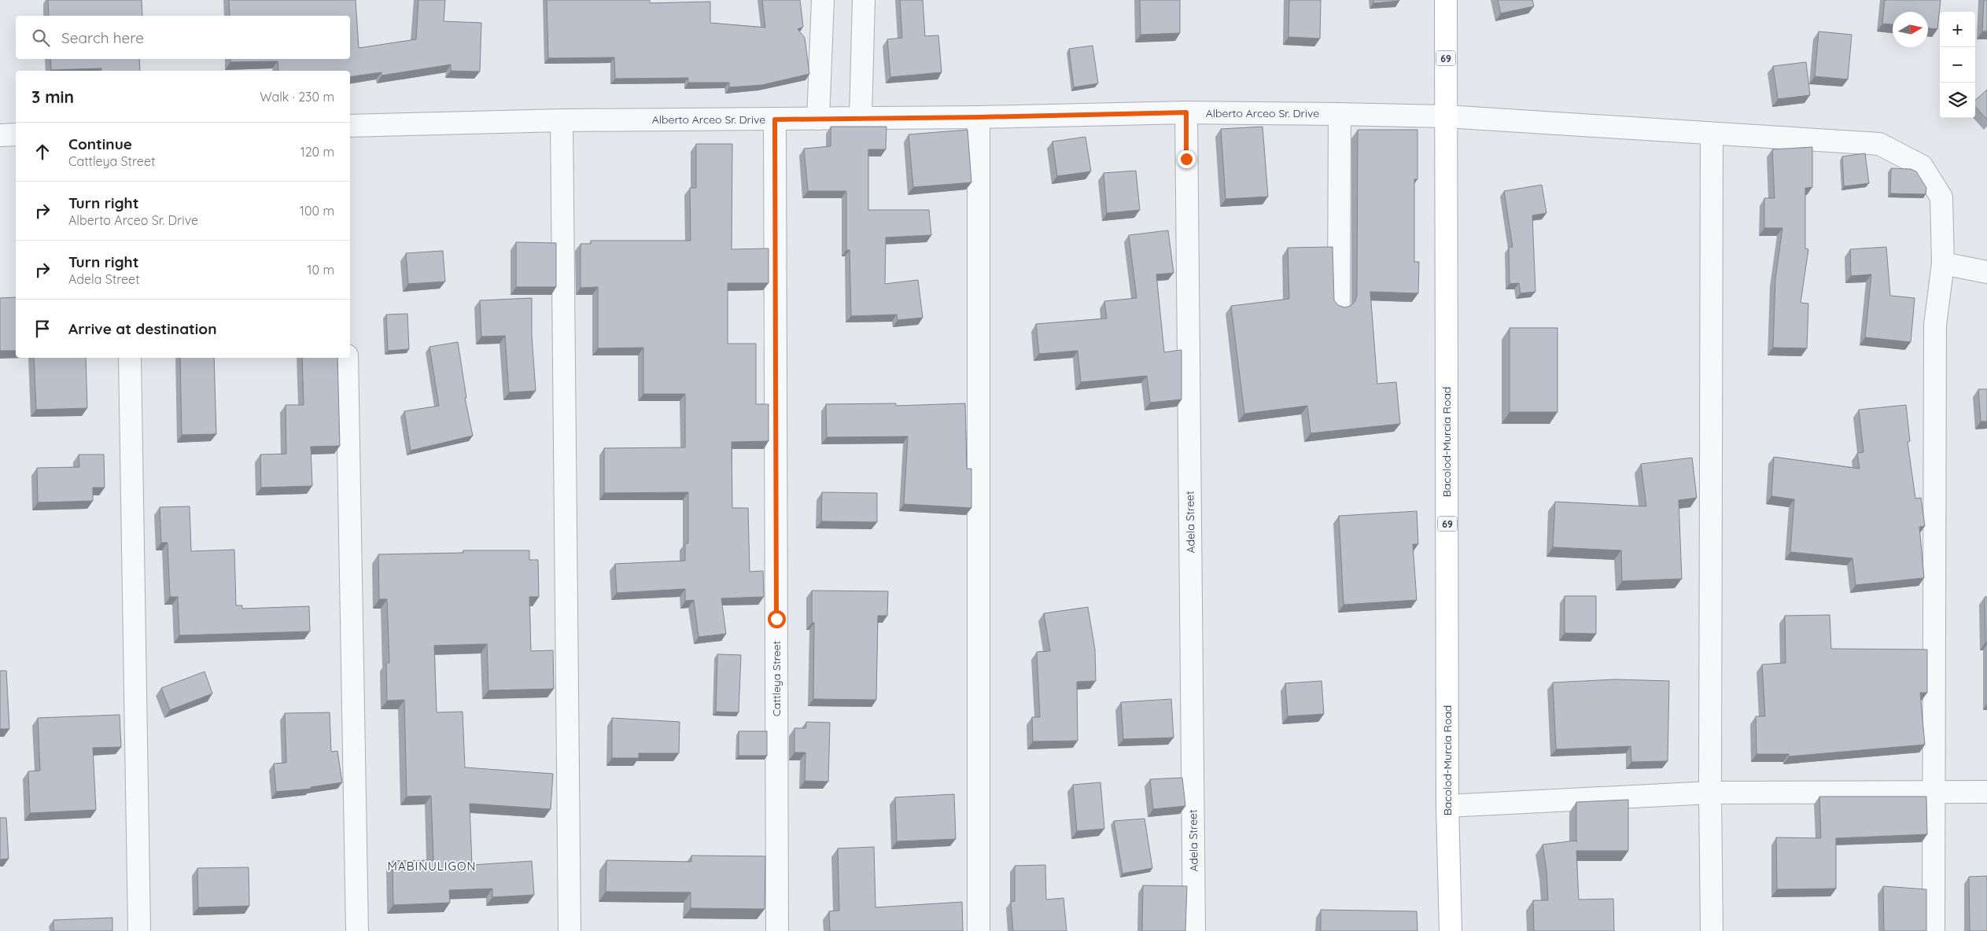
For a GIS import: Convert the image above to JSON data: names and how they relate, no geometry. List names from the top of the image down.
{
  "streets": {
    "main road": ["69", "Bacolod-Murcia Road"],
    "street": ["Alberto Arceo Sr. Drive", "Adela Street", "Cattleya Street"]
  },
  "crossings": [
    ["Alberto Arceo Sr. Drive", "Bacolod-Murcia Road"],
    ["Alberto Arceo Sr. Drive", "Adela Street"],
    ["Alberto Arceo Sr. Drive", "Cattleya Street"]
  ],
  "districts": ["MABINULIGON"],
  "north": "right",
  "page": {
    "map_buttons": ["+", "−"],
    "search": "Search here",
    "heading": ["3 min", "Walk · 230 m"],
    "list": [
      ["Continue", "Cattleya Street", "120 m"],
      ["Turn right", "Alberto Arceo Sr. Drive", "100 m"],
      ["Turn right", "Adela Street", "10 m"],
      "Arrive at destination"
    ]
  }
}
